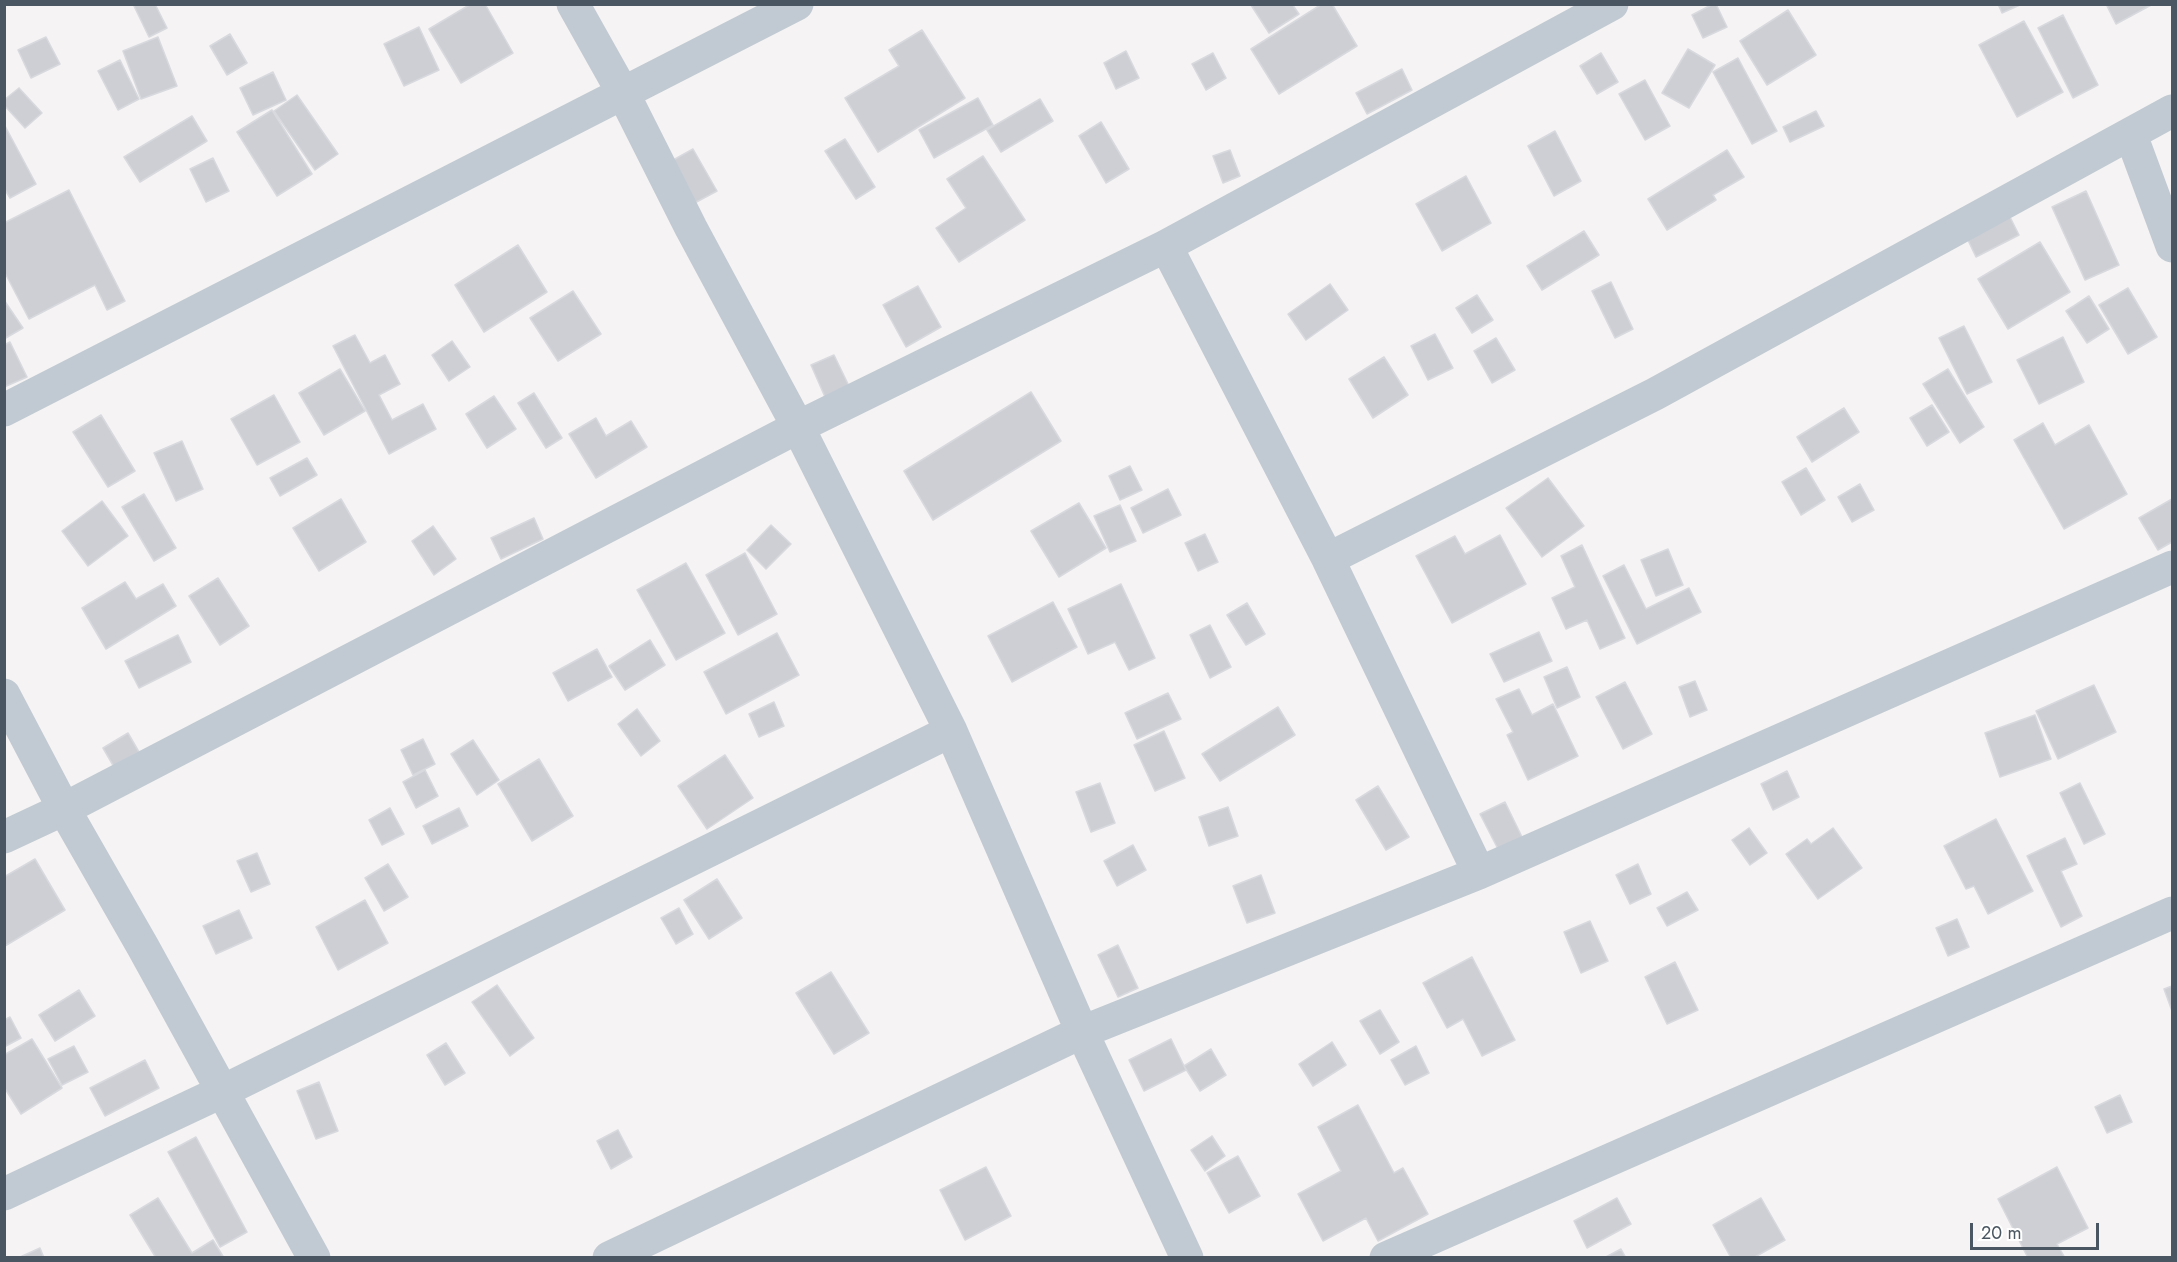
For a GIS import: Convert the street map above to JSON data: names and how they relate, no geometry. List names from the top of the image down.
{
  "scale_bar": "20 m"
}
